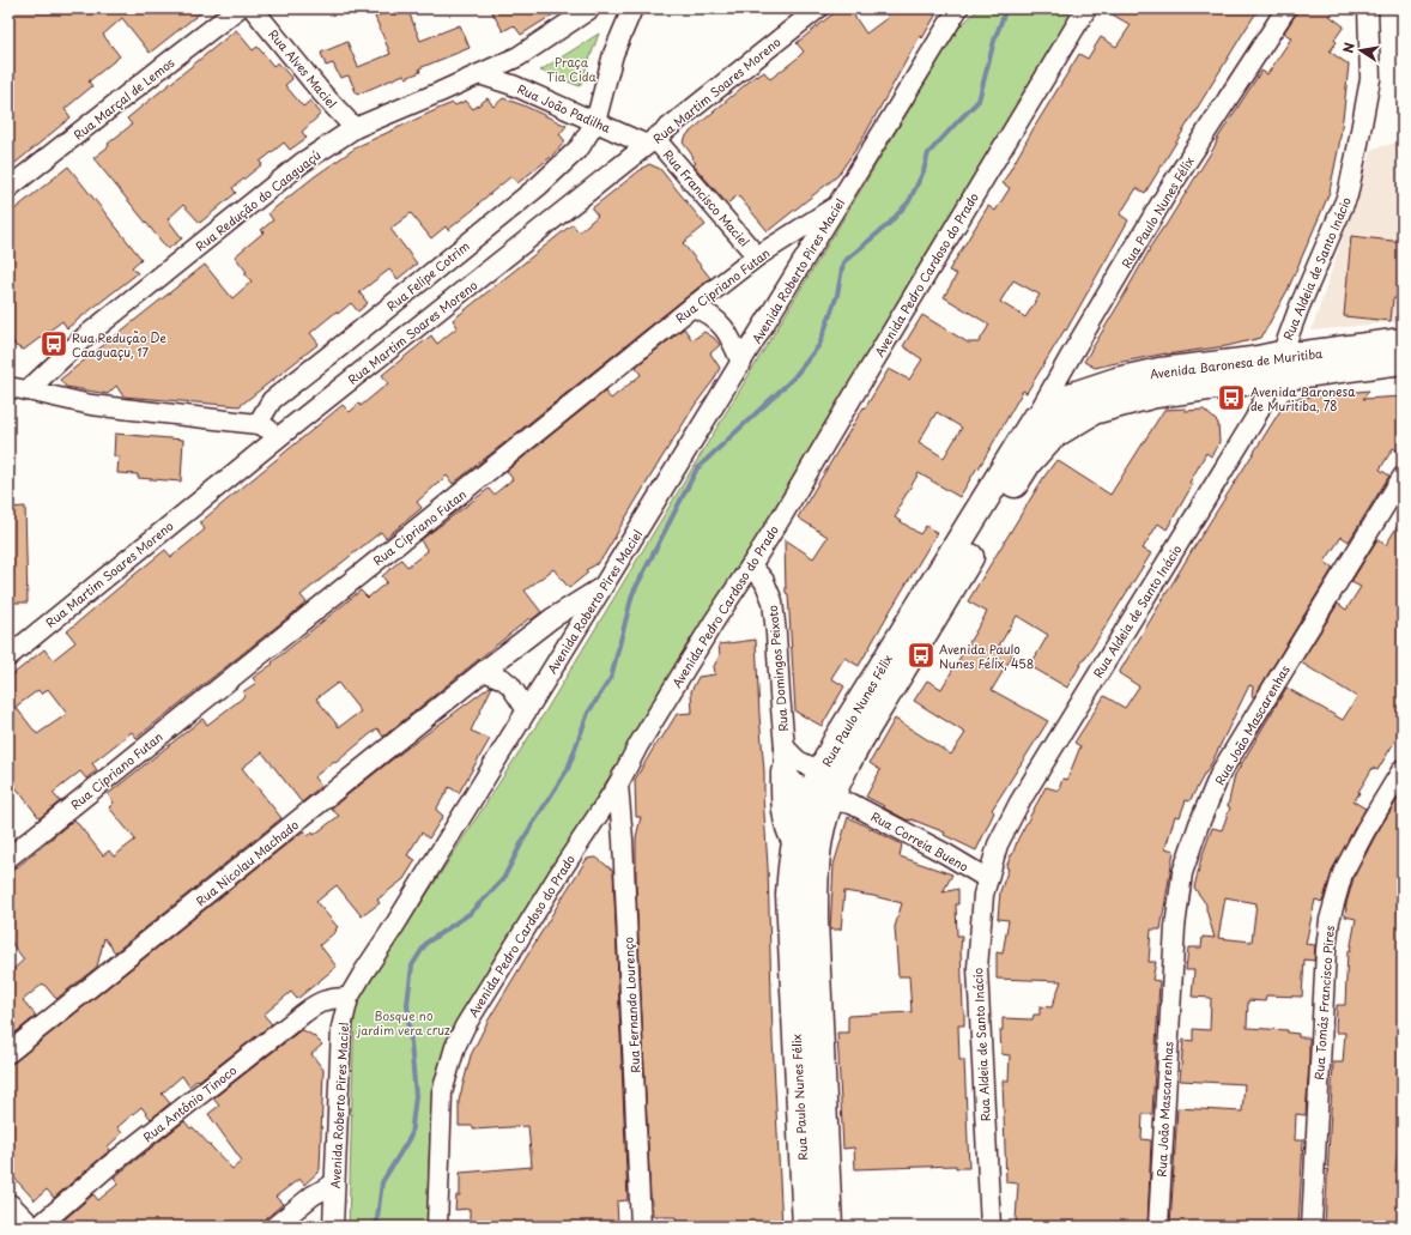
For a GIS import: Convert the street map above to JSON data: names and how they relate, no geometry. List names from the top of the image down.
{
  "streets": {
    "main road": ["Rua Paulo Nunes Félix", "Avenida Baronesa de Muritiba"],
    "street": [
      "Rua Alves Maciel",
      "Rua Martim Soares Moreno",
      "Rua Marçal de Lemos",
      "Rua João Padilha",
      "Rua Francisco Maciel",
      "Rua Redução do Caaguaçú",
      "Rua Aldeia de Santo Inácio",
      "Avenida Roberto Pires Maciel",
      "Avenida Pedro Cardoso do Prado",
      "Rua Felipe Cotrim",
      "Rua Cipriano Futan",
      "Rua Domingos Peixoto",
      "Rua João Mascarenhas",
      "Rua Correia Bueno",
      "Rua Nicolau Machado",
      "Rua Tomás Francisco Pires",
      "Rua Fernando Lourenço",
      "Rua Antônio Tinoco"
    ]
  },
  "crossings": [
    ["Rua Alves Maciel", "Rua Redução do Caaguaçú"],
    ["Rua Martim Soares Moreno", "Rua João Padilha"],
    ["Rua Martim Soares Moreno", "Rua Francisco Maciel"],
    ["Rua João Padilha", "Rua Francisco Maciel"],
    ["Rua João Padilha", "Rua Redução do Caaguaçú"],
    ["Rua João Padilha", "Rua Felipe Cotrim"],
    ["Rua Francisco Maciel", "Rua Cipriano Futan"],
    ["Rua Paulo Nunes Félix", "Avenida Baronesa de Muritiba"],
    ["Rua Paulo Nunes Félix", "Rua Correia Bueno"],
    ["Rua Aldeia de Santo Inácio", "Avenida Baronesa de Muritiba"],
    ["Rua Aldeia de Santo Inácio", "Rua Correia Bueno"],
    ["Avenida Roberto Pires Maciel", "Rua Cipriano Futan"],
    ["Avenida Roberto Pires Maciel", "Rua Nicolau Machado"],
    ["Avenida Roberto Pires Maciel", "Rua Antônio Tinoco"],
    ["Avenida Pedro Cardoso do Prado", "Rua Domingos Peixoto"],
    ["Avenida Pedro Cardoso do Prado", "Rua Fernando Lourenço"]
  ],
  "parks": ["Praça Tia Cida", "Bosque no jardim vera cruz"],
  "places": {
    "bus stop": ["Rua Redução De Caaguaçu, 17", "Avenida Baronesa de Muritiba, 78", "Avenida Paulo Nunes Félix, 458"]
  },
  "north": "left"
}
